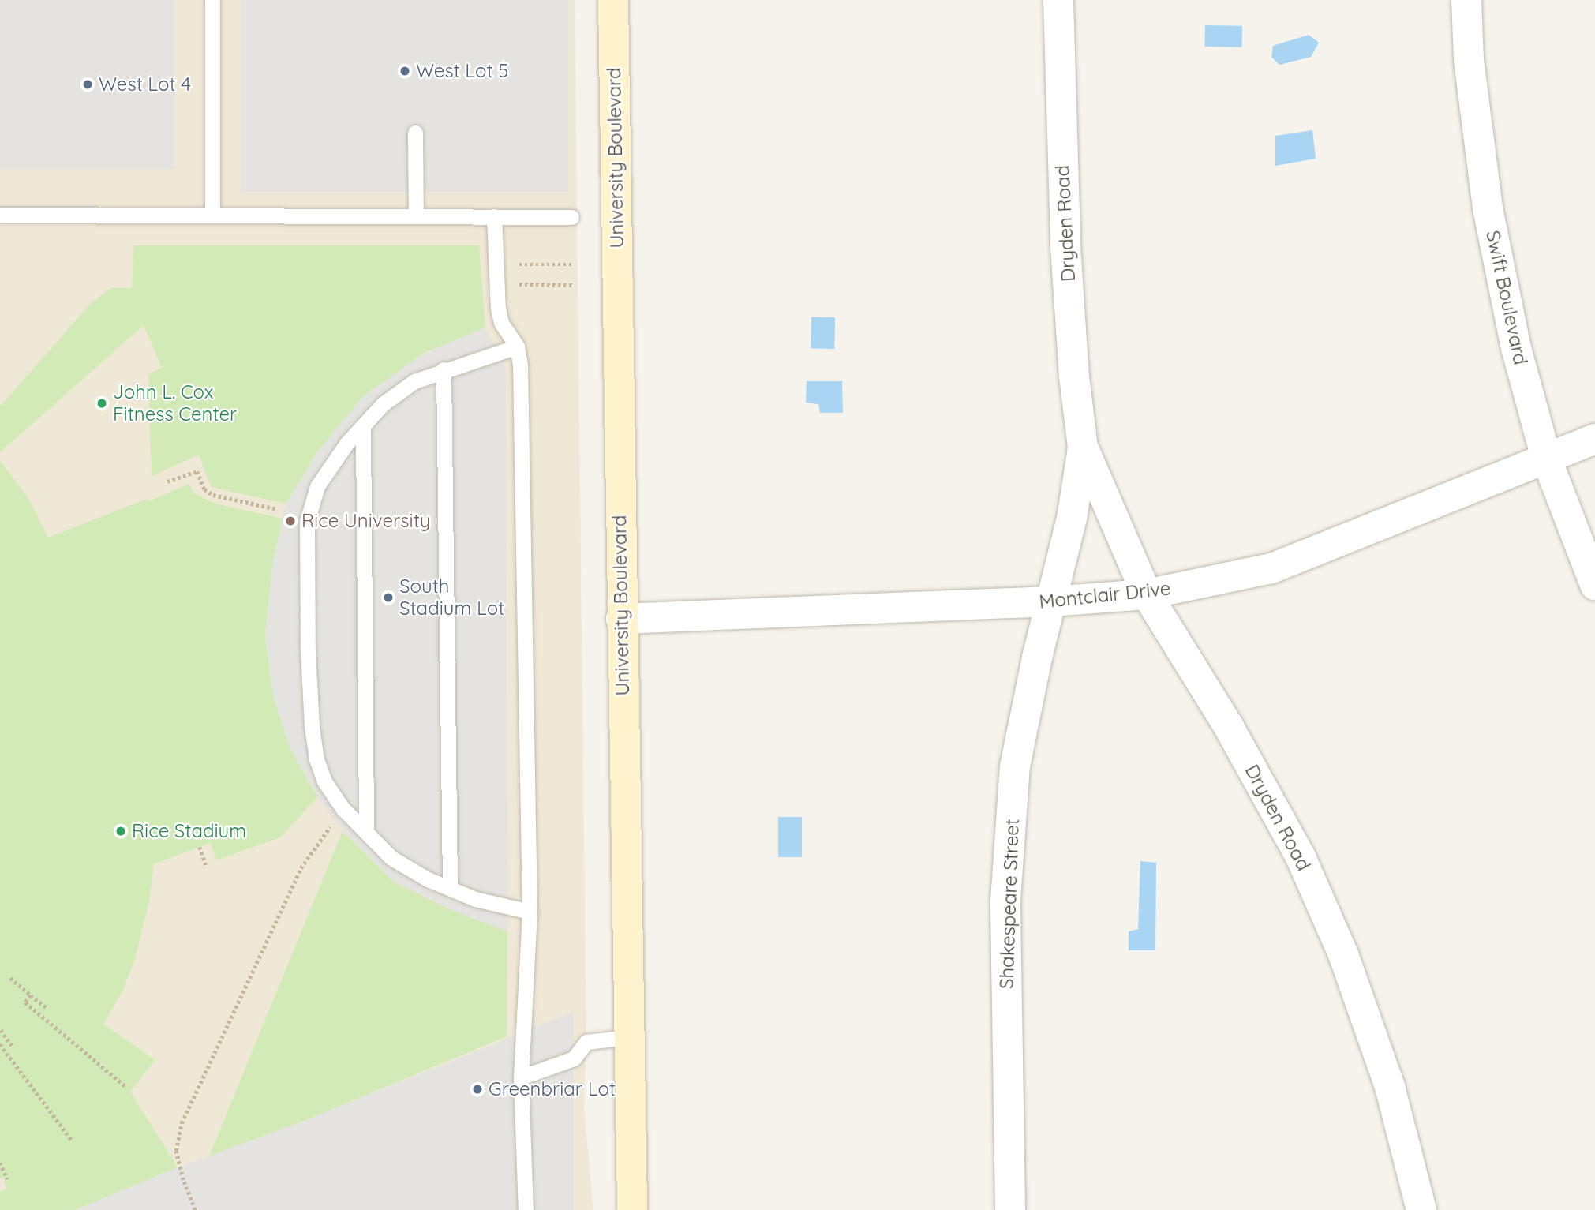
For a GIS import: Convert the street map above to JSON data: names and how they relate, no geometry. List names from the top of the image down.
{
  "streets": {
    "main road": ["University Boulevard"],
    "street": [
      "Dryden Road",
      "Swift Boulevard",
      "Montclair Drive",
      "Shakespeare Street"
    ]
  },
  "crossings": [
    ["University Boulevard", "Montclair Drive"],
    ["Dryden Road", "Montclair Drive"],
    ["Dryden Road", "Shakespeare Street"],
    ["Swift Boulevard", "Montclair Drive"],
    ["Montclair Drive", "Shakespeare Street"]
  ],
  "places": [
    "West Lot 5",
    "West Lot 4",
    "John L. Cox Fitness Center",
    "Rice University",
    "South Stadium Lot",
    "Rice Stadium",
    "Greenbriar Lot"
  ]
}
